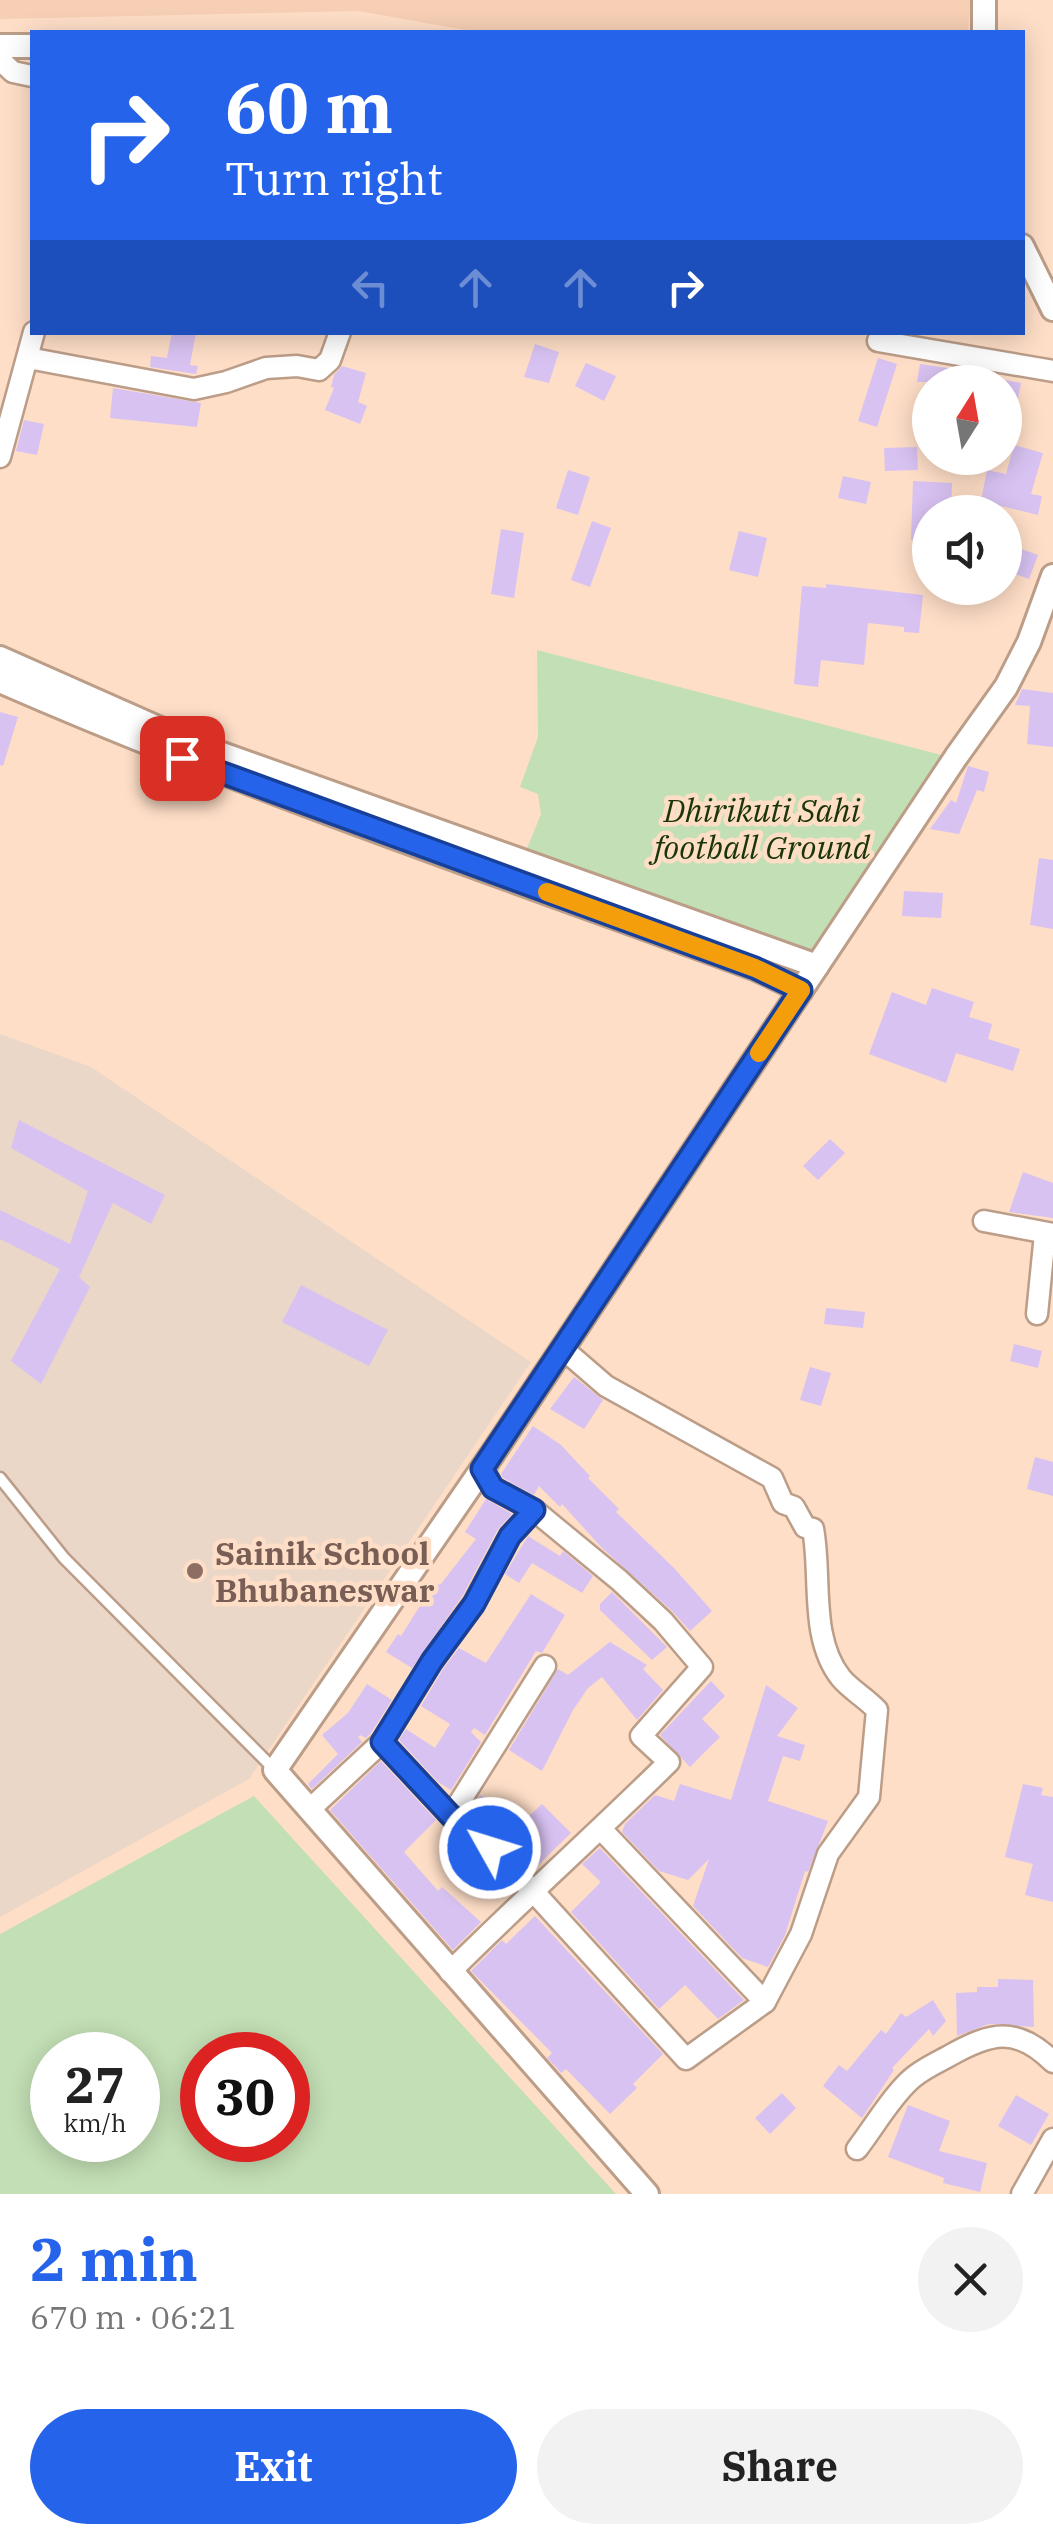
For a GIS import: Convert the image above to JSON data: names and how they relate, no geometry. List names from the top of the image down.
{
  "parks": ["Dhirikuti Sahi football Ground"],
  "places": ["Sainik School Bhubaneswar"],
  "north": "top",
  "page": {
    "turn": ["60 m", "Turn right"],
    "speed": "27 km/h",
    "limit": "30",
    "heading": ["2 min", "670 m · 06:21"],
    "buttons": ["Exit", "Share"]
  }
}
